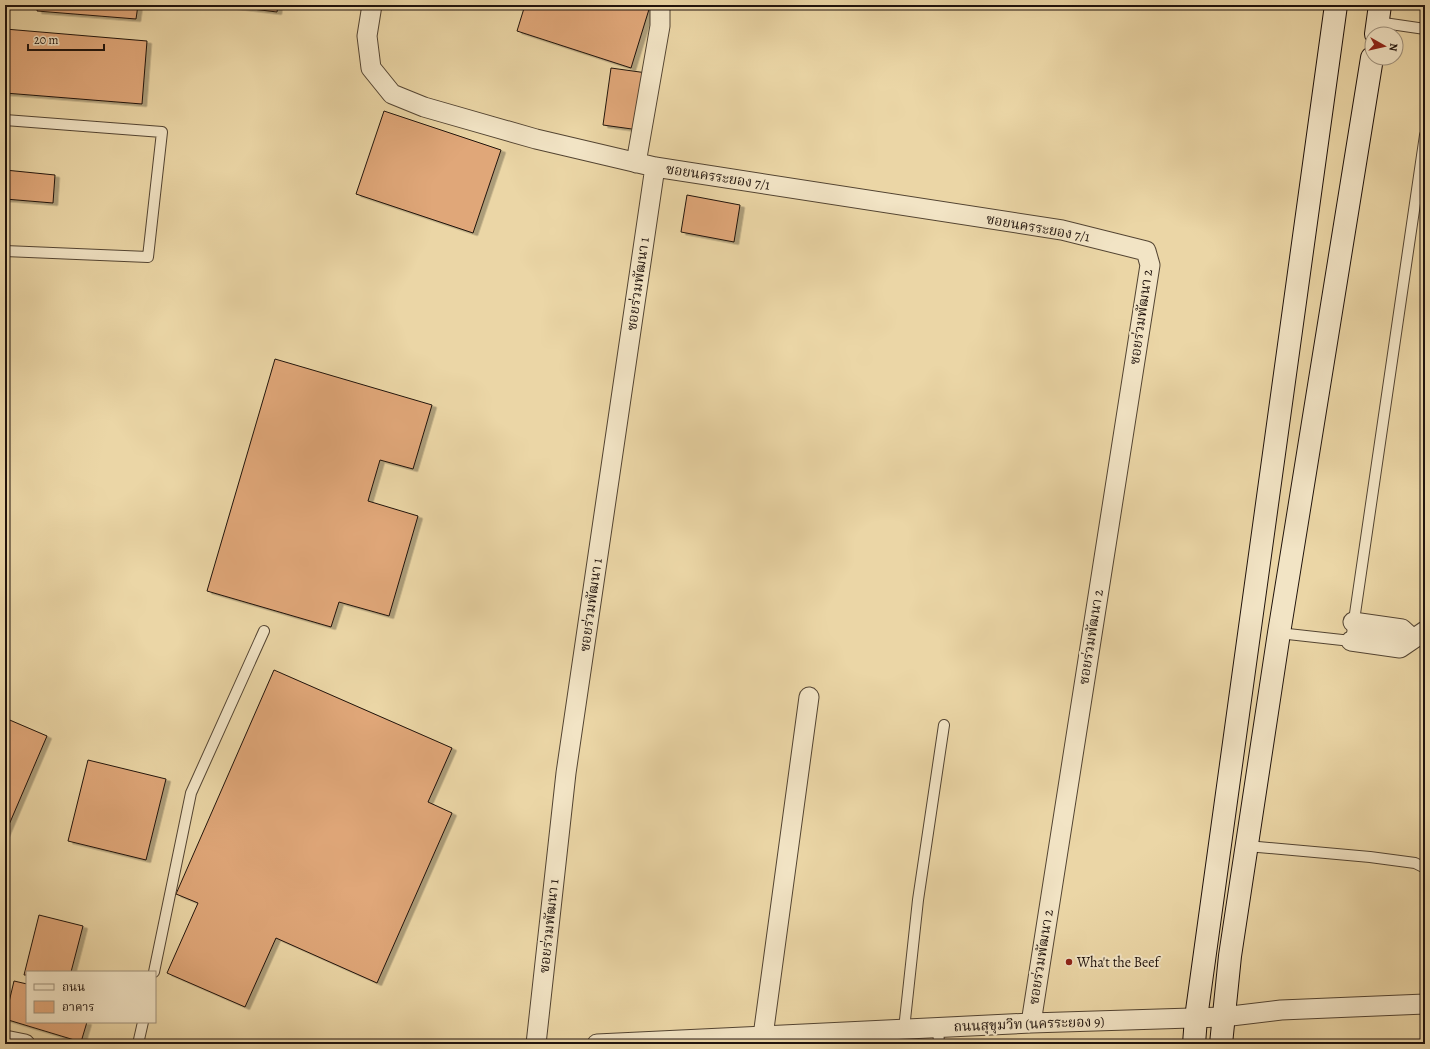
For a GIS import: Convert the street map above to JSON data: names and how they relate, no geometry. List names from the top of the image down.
{
  "streets": {
    "street": [
      "ซอยนครระยอง 7/1",
      "ซอยร่วมพัฒนา 1",
      "ซอยร่วมพัฒนา 2",
      "ถนนสุขุมวิท (นครระยอง 9)"
    ]
  },
  "crossings": [
    ["ซอยนครระยอง 7/1", "ซอยร่วมพัฒนา 1"],
    ["ซอยนครระยอง 7/1", "ซอยร่วมพัฒนา 2"],
    ["ซอยร่วมพัฒนา 2", "ถนนสุขุมวิท (นครระยอง 9)"]
  ],
  "places": ["Wha't the Beef"],
  "legend": ["ถนน", "อาคาร"],
  "scale_bar": "20 m",
  "north": "right"
}
